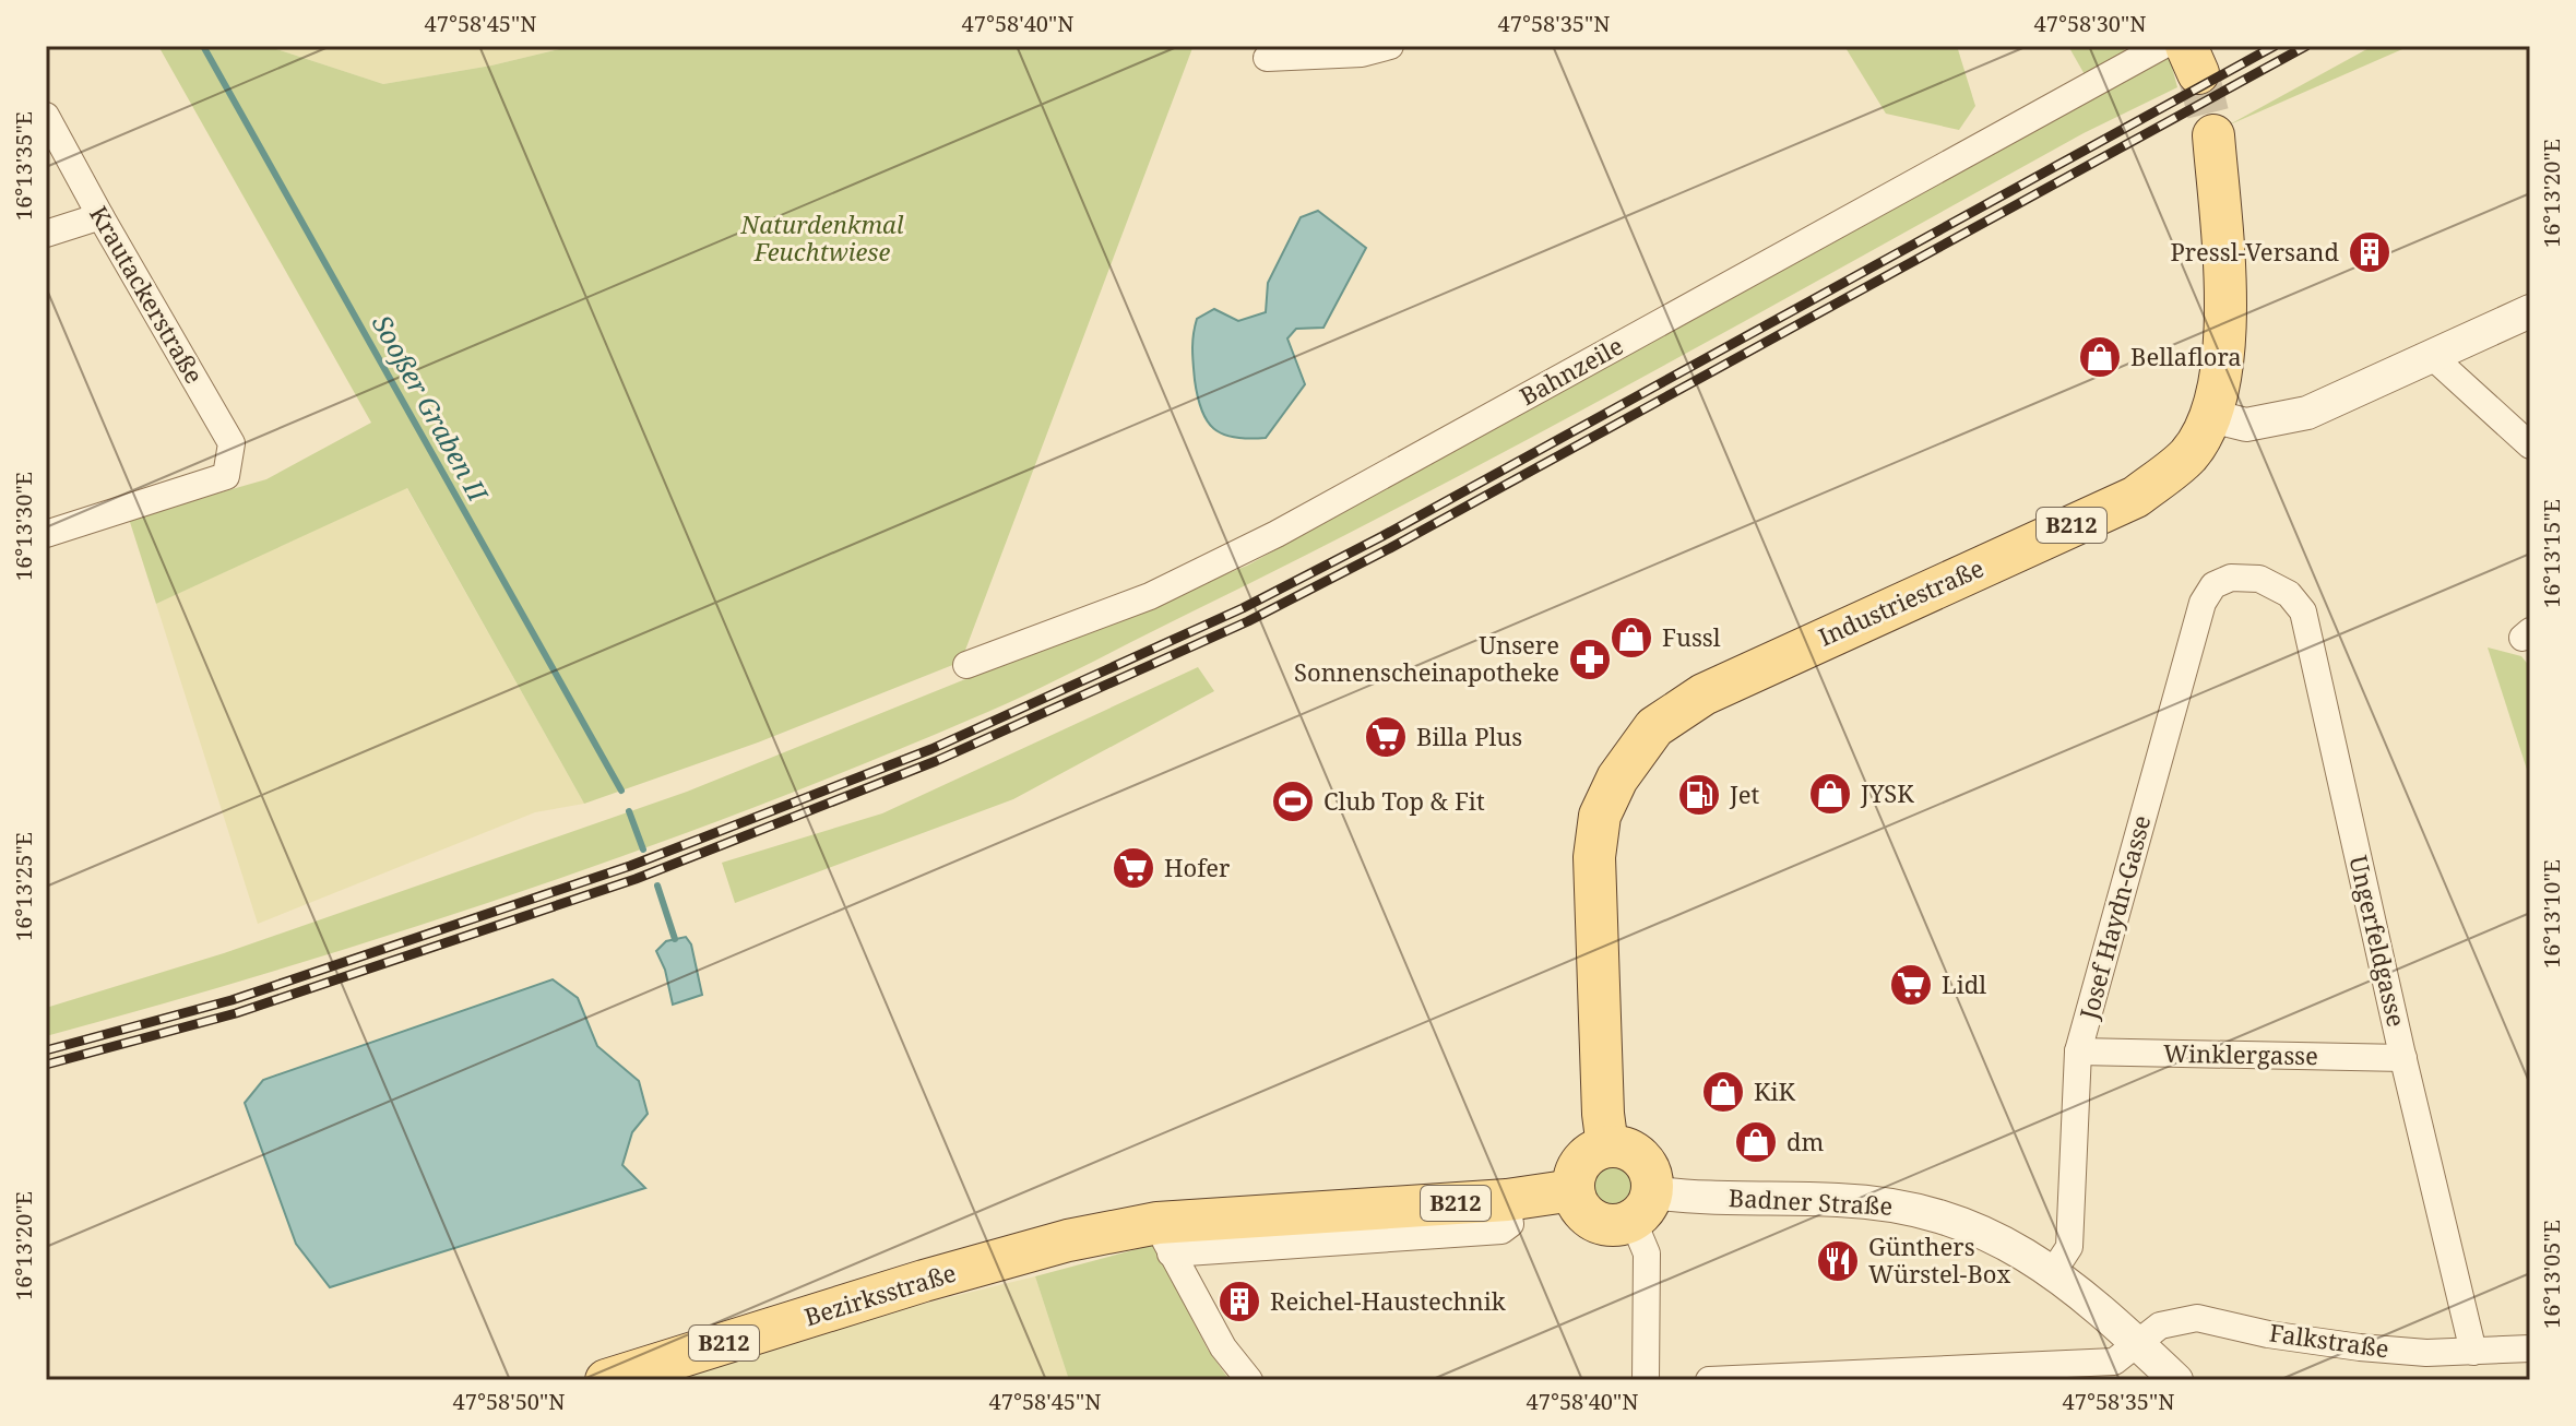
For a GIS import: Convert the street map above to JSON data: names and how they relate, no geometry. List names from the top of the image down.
{
  "streets": {
    "main road": ["B212", "Industriestraße", "Bezirksstraße"],
    "street": [
      "Krautackerstraße",
      "Bahnzeile",
      "Josef Haydn-Gasse",
      "Ungerfeldgasse",
      "Winklergasse",
      "Badner Straße",
      "Falkstraße"
    ]
  },
  "crossings": [
    ["B212", "Industriestraße"],
    ["B212", "Badner Straße"],
    ["B212", "Bezirksstraße"],
    ["Industriestraße", "Badner Straße"],
    ["Josef Haydn-Gasse", "Ungerfeldgasse"],
    ["Josef Haydn-Gasse", "Winklergasse"],
    ["Josef Haydn-Gasse", "Badner Straße"],
    ["Ungerfeldgasse", "Winklergasse"],
    ["Ungerfeldgasse", "Falkstraße"],
    ["Badner Straße", "Falkstraße"]
  ],
  "water": ["Sooßer Graben II"],
  "parks": ["Naturdenkmal Feuchtwiese"],
  "places": {
    "building": ["Pressl-Versand", "Reichel-Haustechnik"],
    "shop": [
      "Bellaflora",
      "Fussl",
      "JYSK",
      "KiK",
      "dm"
    ],
    "pharmacy": ["Unsere Sonnenscheinapotheke"],
    "supermarket": ["Billa Plus", "Hofer", "Lidl"],
    "fuel station": ["Jet"],
    "sports": ["Club Top & Fit"],
    "restaurant": ["Günthers Würstel-Box"]
  },
  "coordinates": [
    "47°58'45\"N",
    "47°58'40\"N",
    "47°58'35\"N",
    "47°58'30\"N",
    "16°13'35\"E",
    "16°13'20\"E",
    "16°13'30\"E",
    "16°13'15\"E",
    "16°13'25\"E",
    "16°13'10\"E",
    "16°13'05\"E",
    "47°58'50\"N"
  ]
}
